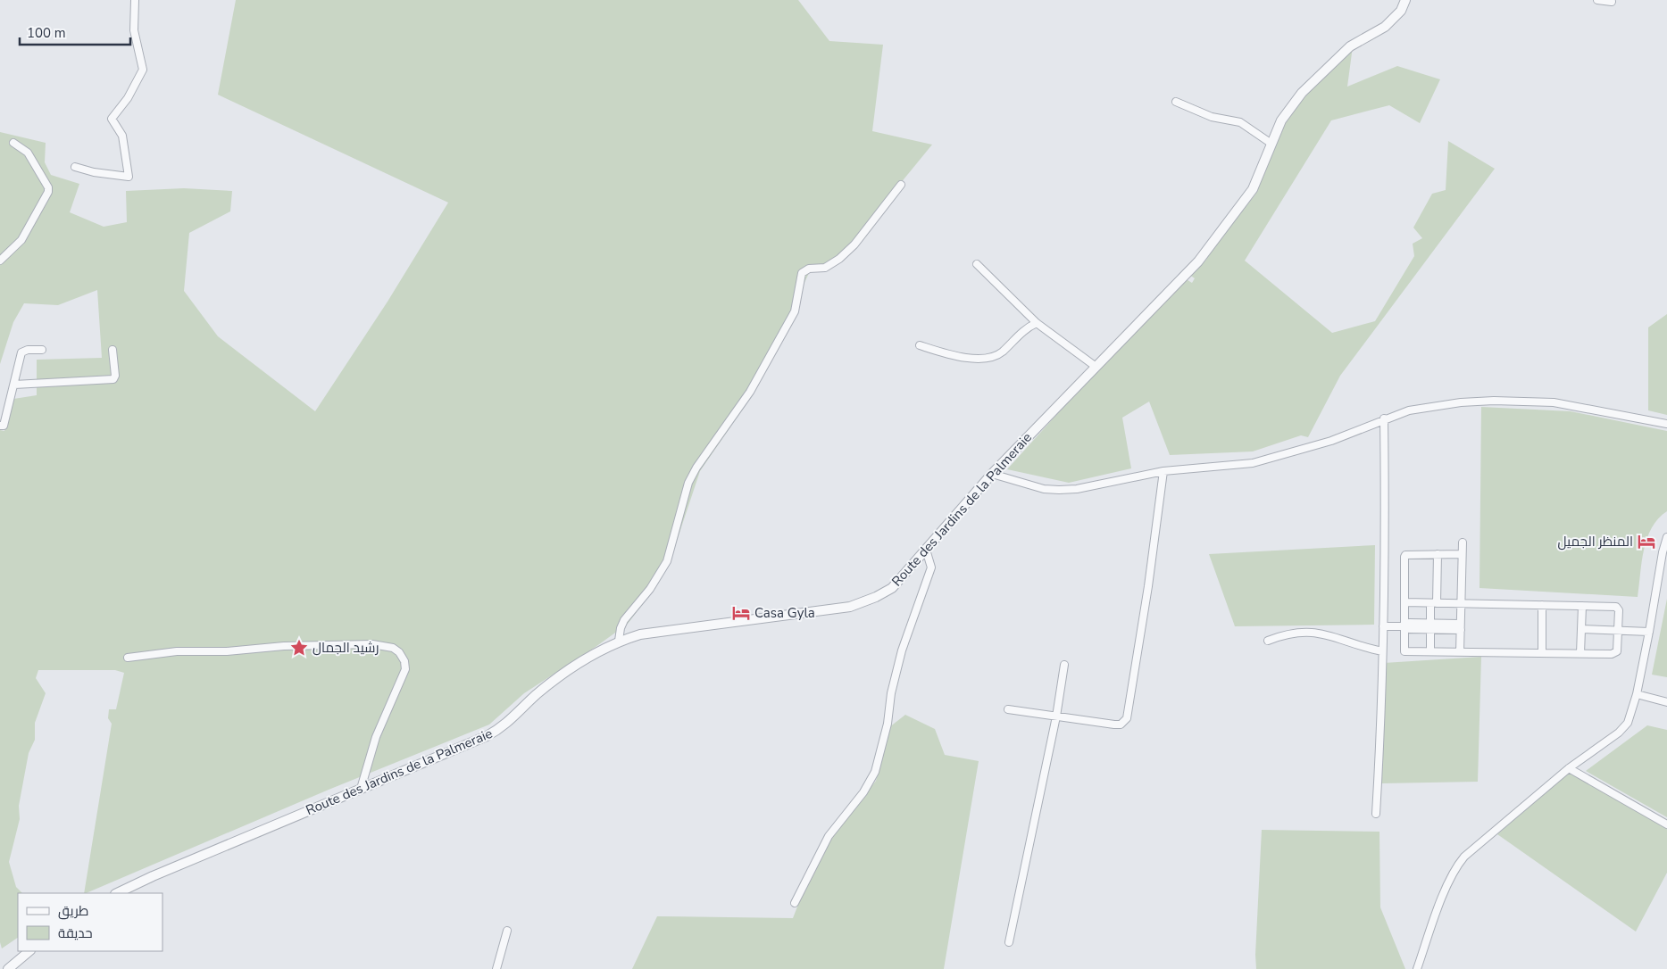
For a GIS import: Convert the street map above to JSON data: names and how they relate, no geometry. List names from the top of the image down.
{
  "streets": {
    "street": ["Route des Jardins de la Palmeraie"]
  },
  "places": {
    "hotel": ["المنظر الجميل", "Casa Gyla"],
    "place": ["رشيد الجمال"]
  },
  "legend": ["طريق", "حديقة"],
  "scale_bar": "100 m"
}
